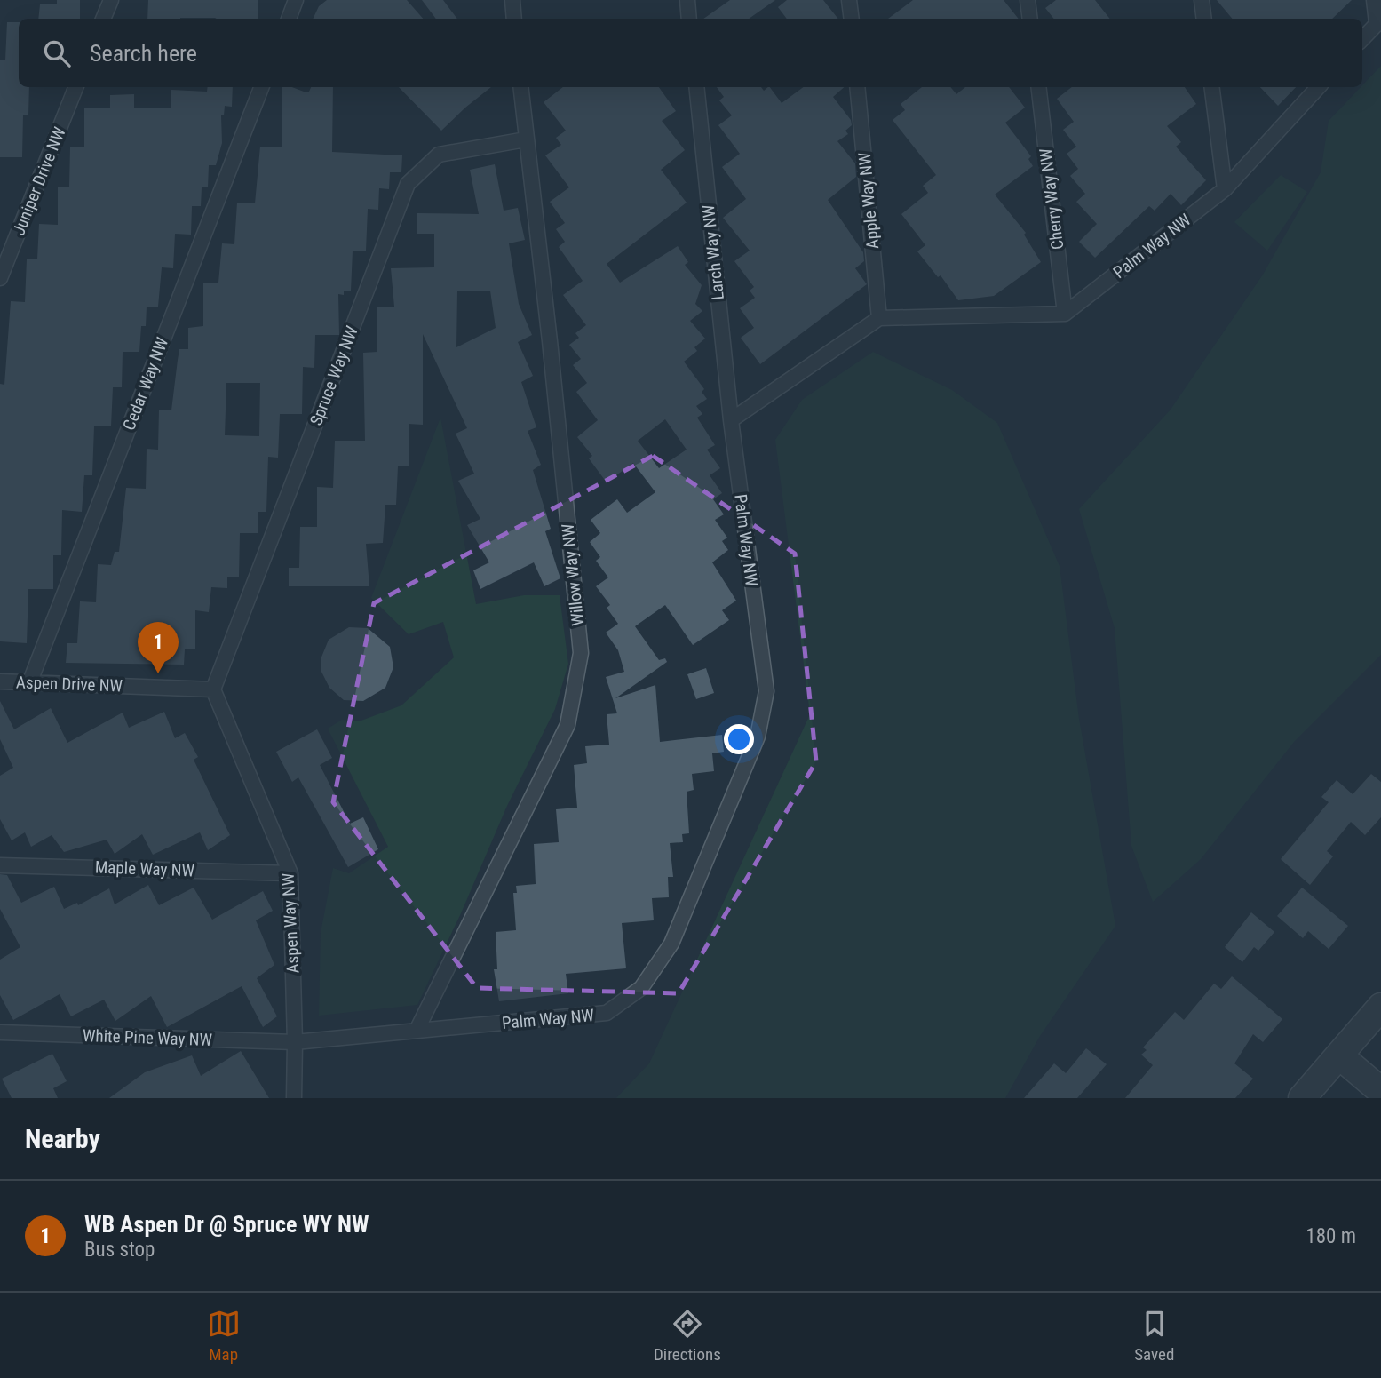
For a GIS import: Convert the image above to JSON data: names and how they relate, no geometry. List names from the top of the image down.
{
  "streets": {
    "lane": [
      "Juniper Drive NW",
      "Cherry Way NW",
      "Apple Way NW",
      "Palm Way NW",
      "Larch Way NW",
      "Spruce Way NW",
      "Cedar Way NW",
      "Willow Way NW",
      "Aspen Drive NW",
      "Maple Way NW",
      "Aspen Way NW",
      "White Pine Way NW"
    ]
  },
  "crossings": [
    ["Cherry Way NW", "Palm Way NW"],
    ["Palm Way NW", "Larch Way NW"],
    ["Palm Way NW", "Willow Way NW"],
    ["Palm Way NW", "Aspen Way NW"],
    ["Palm Way NW", "White Pine Way NW"],
    ["Spruce Way NW", "Willow Way NW"],
    ["Spruce Way NW", "Aspen Drive NW"],
    ["Spruce Way NW", "Aspen Way NW"],
    ["Cedar Way NW", "Aspen Drive NW"],
    ["Aspen Drive NW", "Aspen Way NW"],
    ["Maple Way NW", "Aspen Way NW"],
    ["Aspen Way NW", "White Pine Way NW"]
  ],
  "page": {
    "search": "Search here",
    "pins": "1",
    "heading": "Nearby",
    "list": [
      {
        "mark": "1",
        "name": "WB Aspen Dr @ Spruce WY NW",
        "note": "Bus stop",
        "value": "180 m"
      }
    ],
    "nav": ["Map", "Directions", "Saved"]
  }
}
